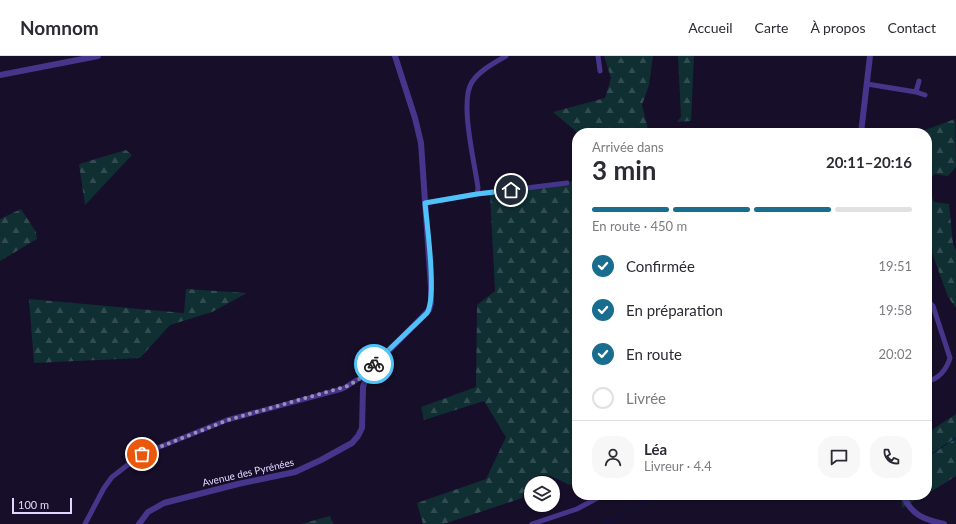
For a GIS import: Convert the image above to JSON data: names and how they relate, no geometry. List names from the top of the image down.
{
  "streets": {
    "street": ["Avenue des Pyrénées"]
  },
  "scale_bar": "100 m",
  "page": {
    "header": "Nomnom",
    "nav": [
      "Accueil",
      "Carte",
      "À propos",
      "Contact"
    ],
    "heading": ["3 min", "Arrivée dans", "20:11–20:16"],
    "panel": ["Léa", "Livreur · 4.4"],
    "bar": "En route · 450 m",
    "list": [
      ["Confirmée", "19:51"],
      ["En préparation", "19:58"],
      ["En route", "20:02"],
      "Livrée"
    ],
    "scale": "100 m"
  }
}
